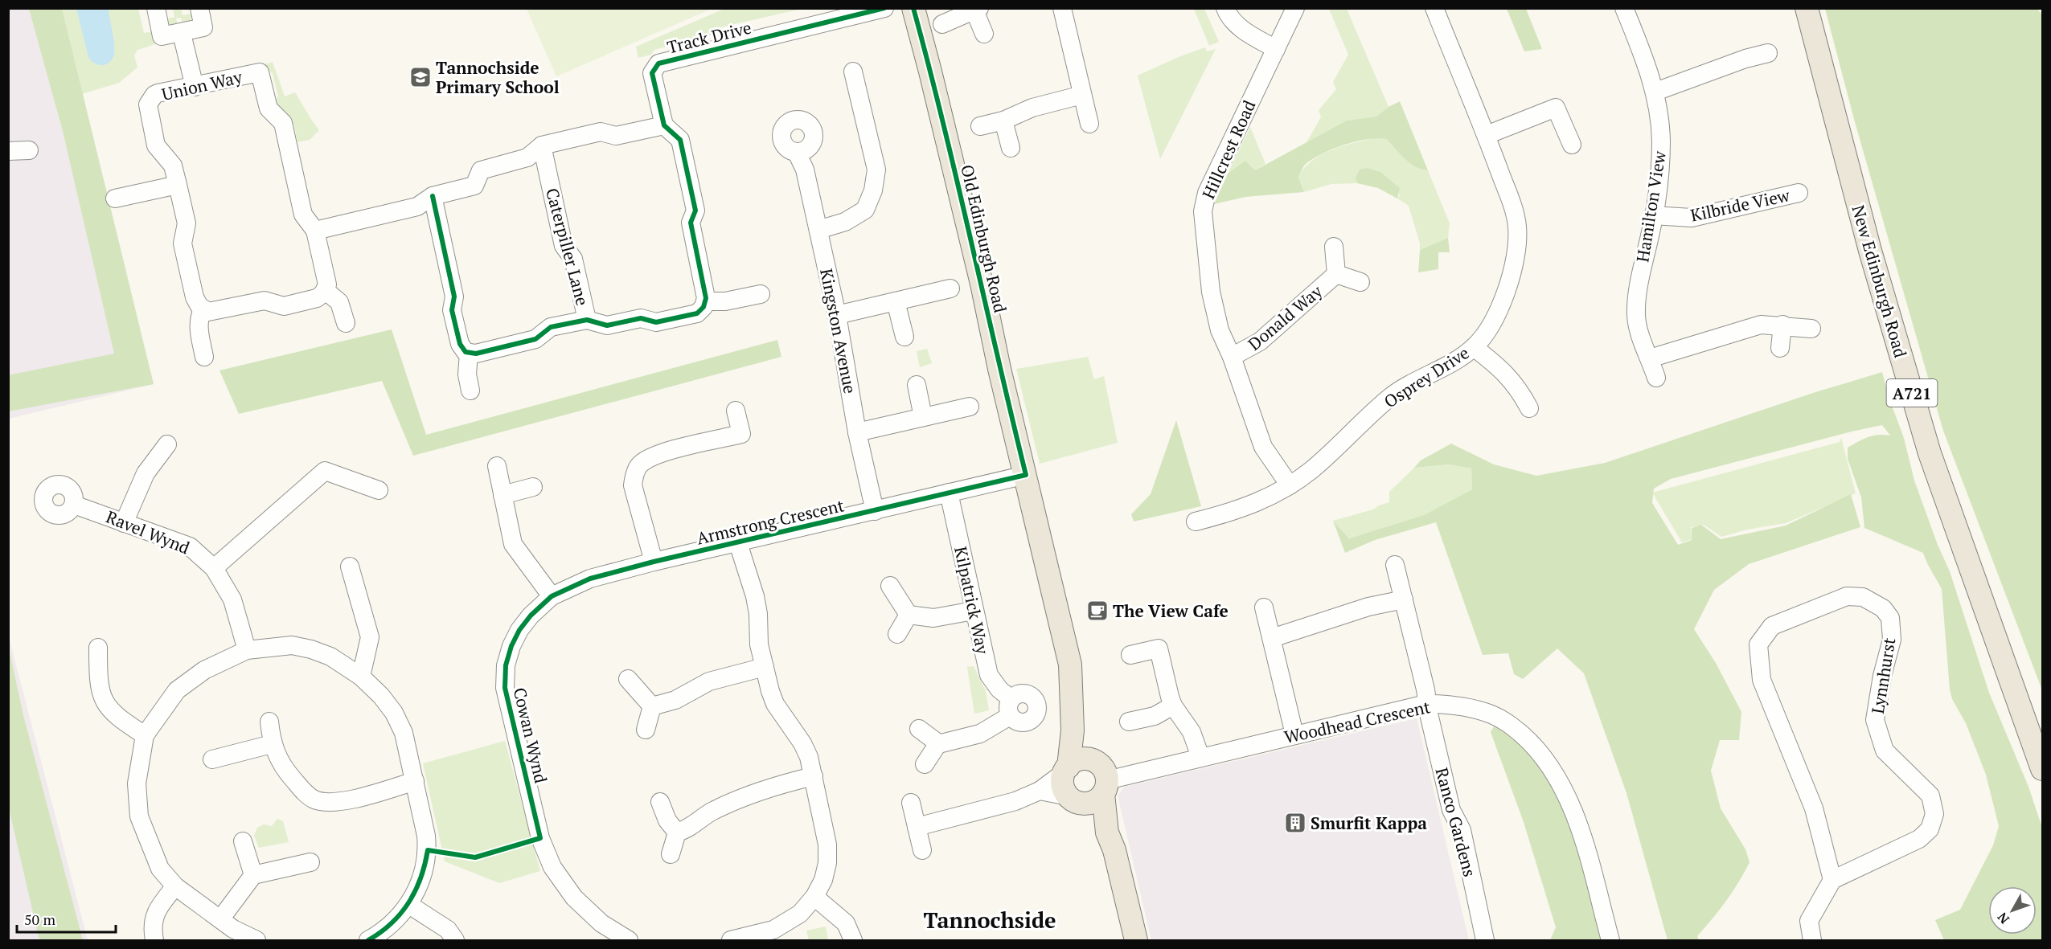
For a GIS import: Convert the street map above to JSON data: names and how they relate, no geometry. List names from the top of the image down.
{
  "streets": {
    "main road": ["Old Edinburgh Road", "New Edinburgh Road", "A721"],
    "street": [
      "Track Drive",
      "Union Way",
      "Hillcrest Road",
      "Kilbride View",
      "Hamilton View",
      "Caterpiller Lane",
      "Donald Way",
      "Kingston Avenue",
      "Osprey Drive",
      "Armstrong Crescent",
      "Ravel Wynd",
      "Kilpatrick Way",
      "Lynnhurst",
      "Woodhead Crescent",
      "Cowan Wynd",
      "Ranco Gardens"
    ]
  },
  "crossings": [
    ["Hillcrest Road", "Donald Way"],
    ["Hillcrest Road", "Osprey Drive"],
    ["Kilbride View", "Hamilton View"],
    ["Old Edinburgh Road", "Armstrong Crescent"],
    ["Old Edinburgh Road", "Woodhead Crescent"],
    ["Kingston Avenue", "Armstrong Crescent"],
    ["Armstrong Crescent", "Kilpatrick Way"],
    ["Armstrong Crescent", "Cowan Wynd"],
    ["Woodhead Crescent", "Ranco Gardens"]
  ],
  "districts": ["Tannochside"],
  "places": {
    "school or university": ["Tannochside Primary School"],
    "cafe": ["The View Cafe"],
    "building": ["Smurfit Kappa"]
  },
  "scale_bar": "50 m",
  "north": "bottom left"
}
